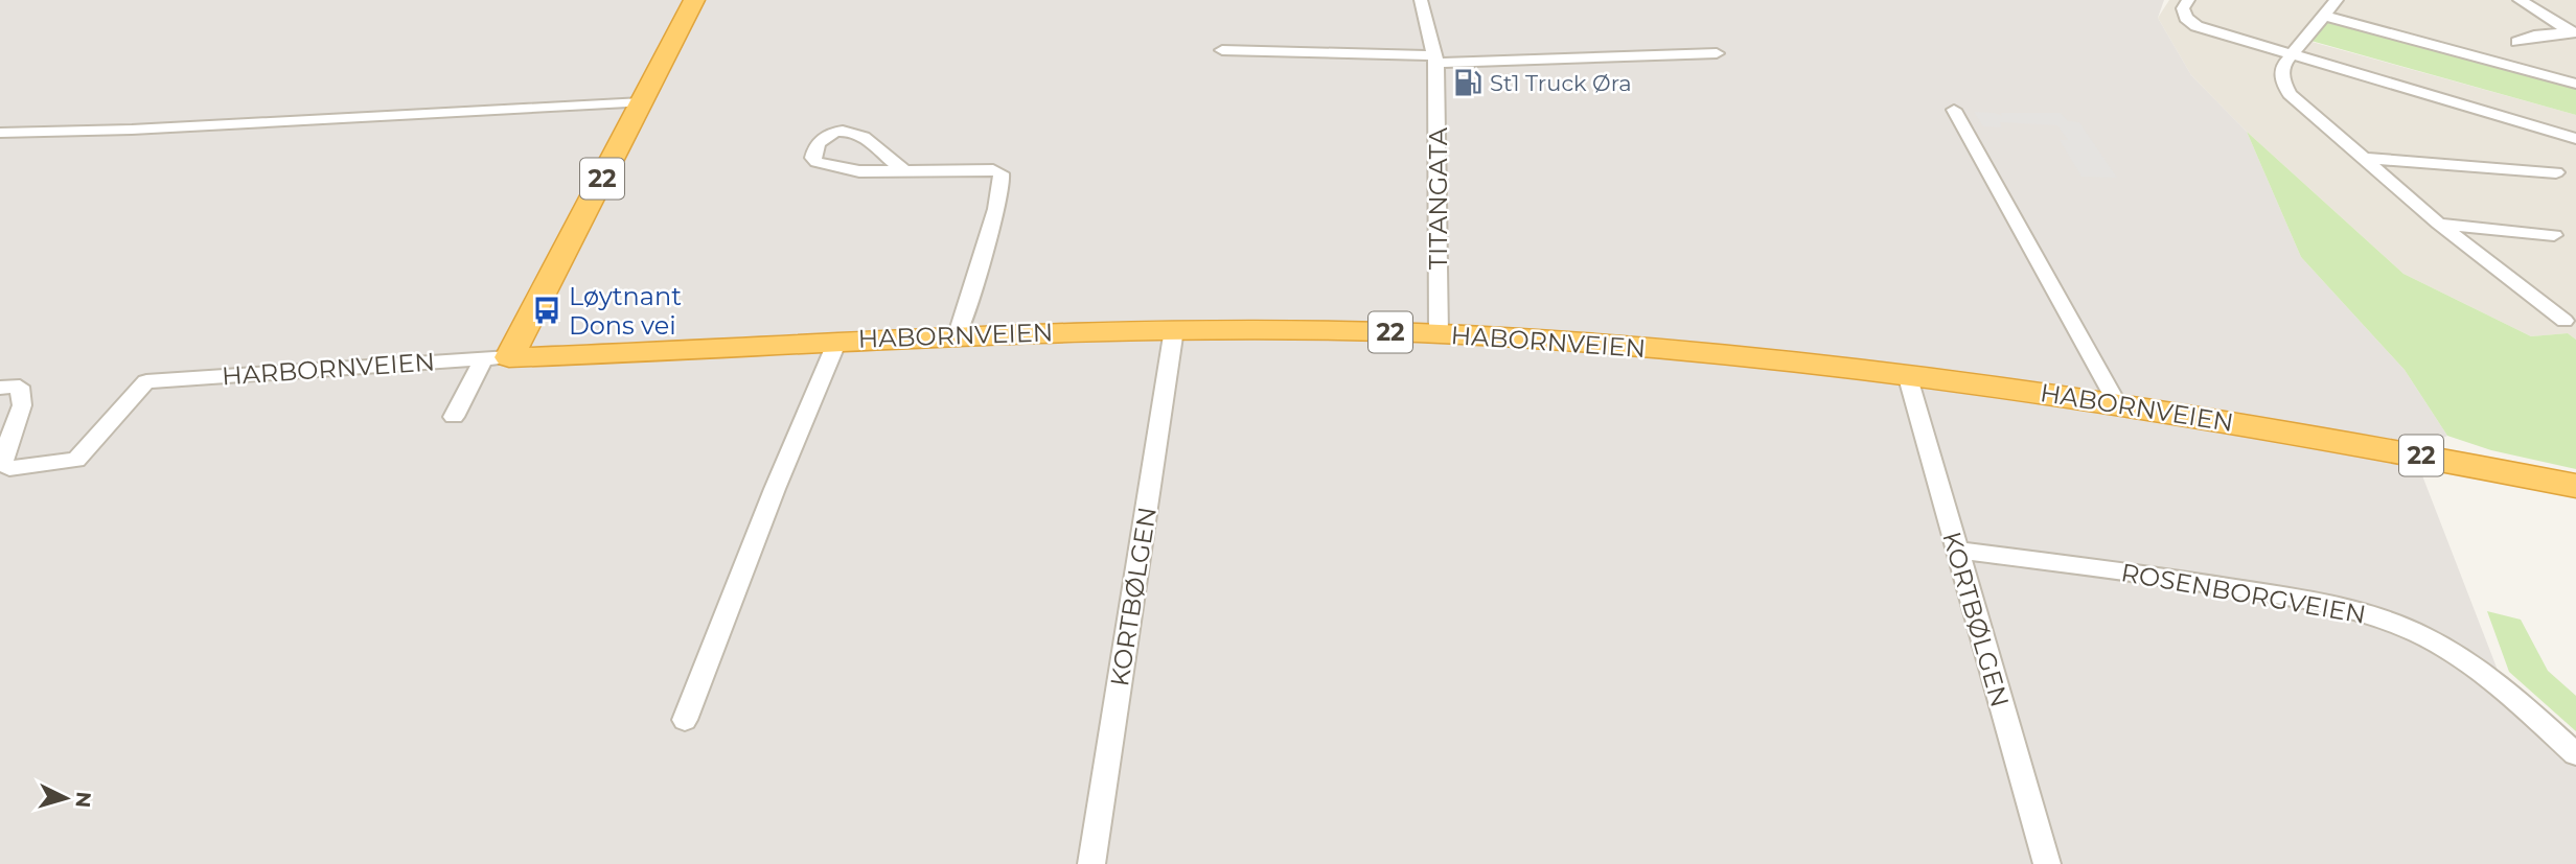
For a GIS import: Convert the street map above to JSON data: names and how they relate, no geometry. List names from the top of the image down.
{
  "streets": {
    "highway": ["22", "HABORNVEIEN"],
    "street": [
      "TITANGATA",
      "HARBORNVEIEN",
      "ROSENBORGVEIEN",
      "KORTBØLGEN"
    ]
  },
  "crossings": [
    ["22", "HABORNVEIEN"],
    ["22", "HARBORNVEIEN"],
    ["TITANGATA", "HABORNVEIEN"],
    ["HABORNVEIEN", "HARBORNVEIEN"],
    ["HABORNVEIEN", "KORTBØLGEN"],
    ["ROSENBORGVEIEN", "KORTBØLGEN"]
  ],
  "places": {
    "fuel station": ["St1 Truck Øra"],
    "bus stop": ["Løytnant Dons vei"]
  },
  "north": "right"
}
